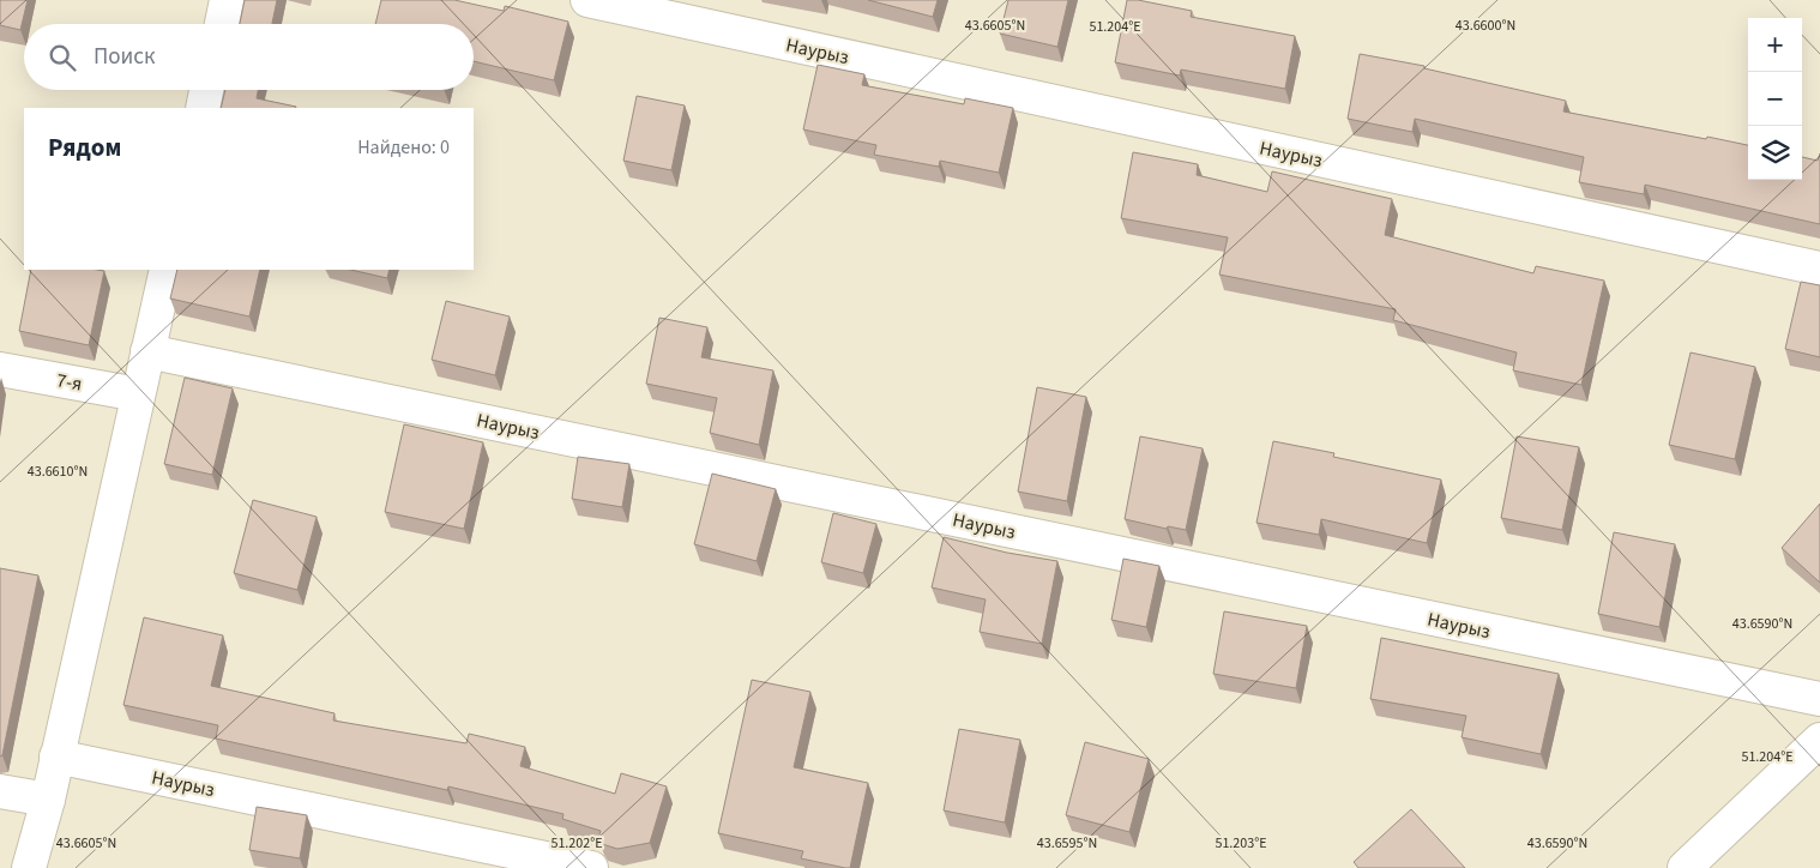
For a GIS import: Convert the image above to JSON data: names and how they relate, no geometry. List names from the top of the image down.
{
  "streets": {
    "street": ["Наурыз", "7-я"]
  },
  "page": {
    "map_buttons": ["+", "−"],
    "search": "Поиск",
    "heading": ["Рядом", "Найдено: 0"]
  },
  "coordinates": [
    "43.6605°N",
    "43.6600°N",
    "51.204°E",
    "43.6610°N",
    "43.6590°N",
    "51.202°E",
    "51.203°E",
    "43.6595°N"
  ]
}
